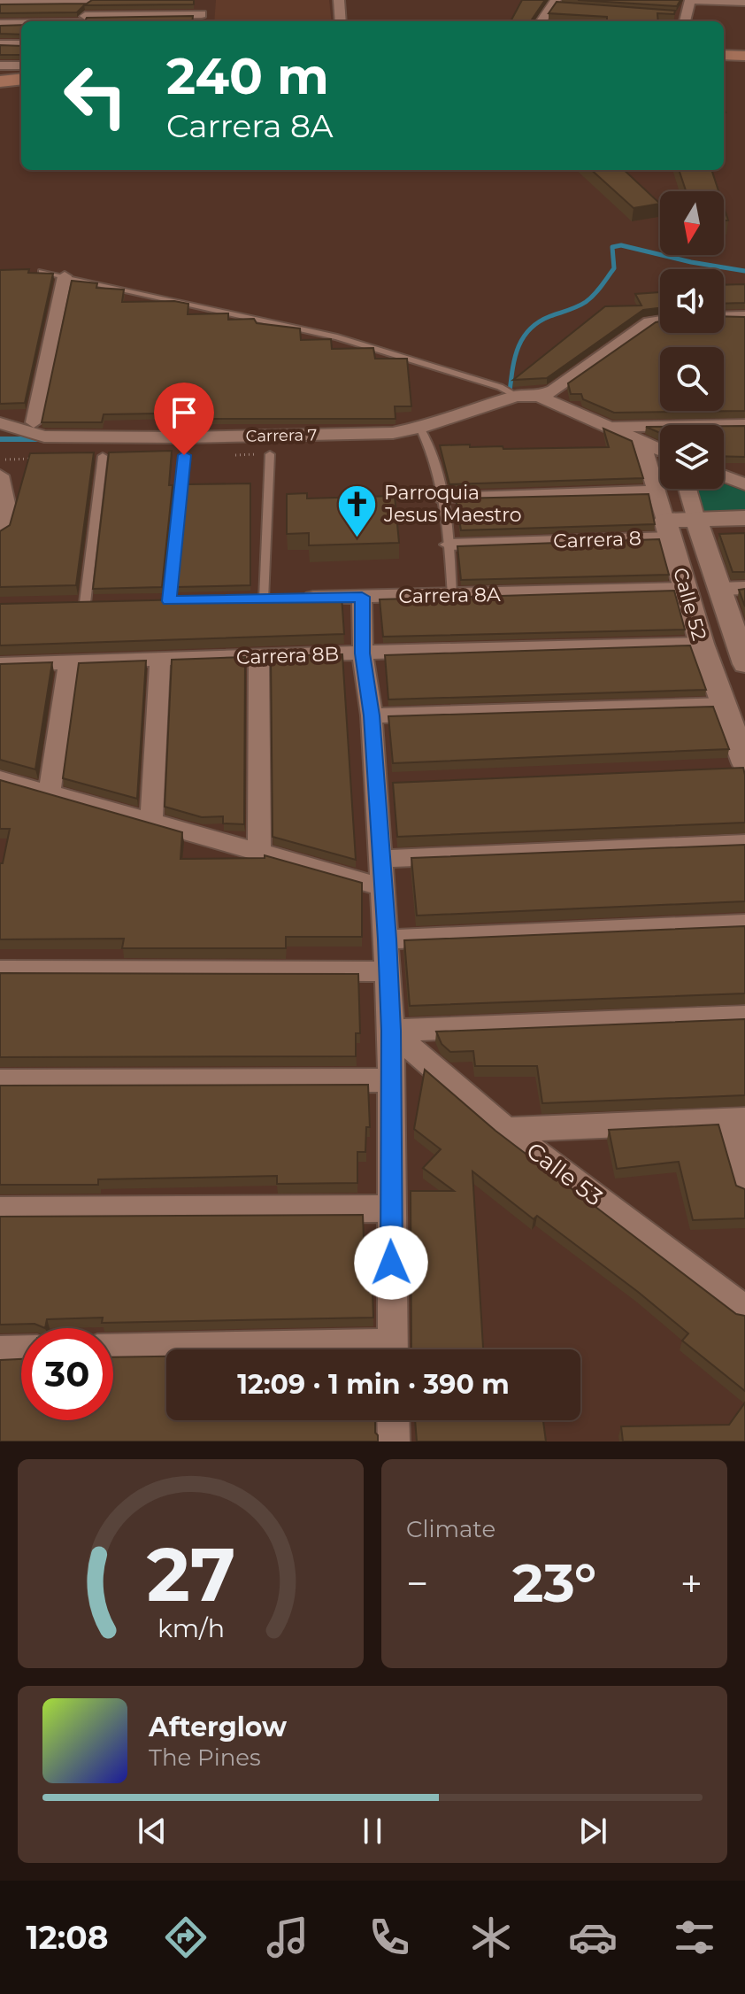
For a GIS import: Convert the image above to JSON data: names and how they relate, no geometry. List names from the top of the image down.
{
  "streets": {
    "street": [
      "Carrera 7",
      "Carrera 8",
      "Carrera 8A",
      "Calle 52",
      "Carrera 8B",
      "Calle 53"
    ]
  },
  "crossings": [
    ["Carrera 8", "Calle 52"],
    ["Carrera 8A", "Calle 52"],
    ["Calle 52", "Carrera 8B"]
  ],
  "places": {
    "church": ["Parroquia Jesus Maestro"]
  },
  "north": "bottom",
  "page": {
    "turn": ["240 m", "Carrera 8A"],
    "limit": "30",
    "trip": "12:09 · 1 min · 390 m",
    "tile": "Climate",
    "heat": ["−", "23°", "+"],
    "song": ["Afterglow", "The Pines"],
    "tabs": "12:08",
    "gauge": ["27", "km/h"]
  }
}
